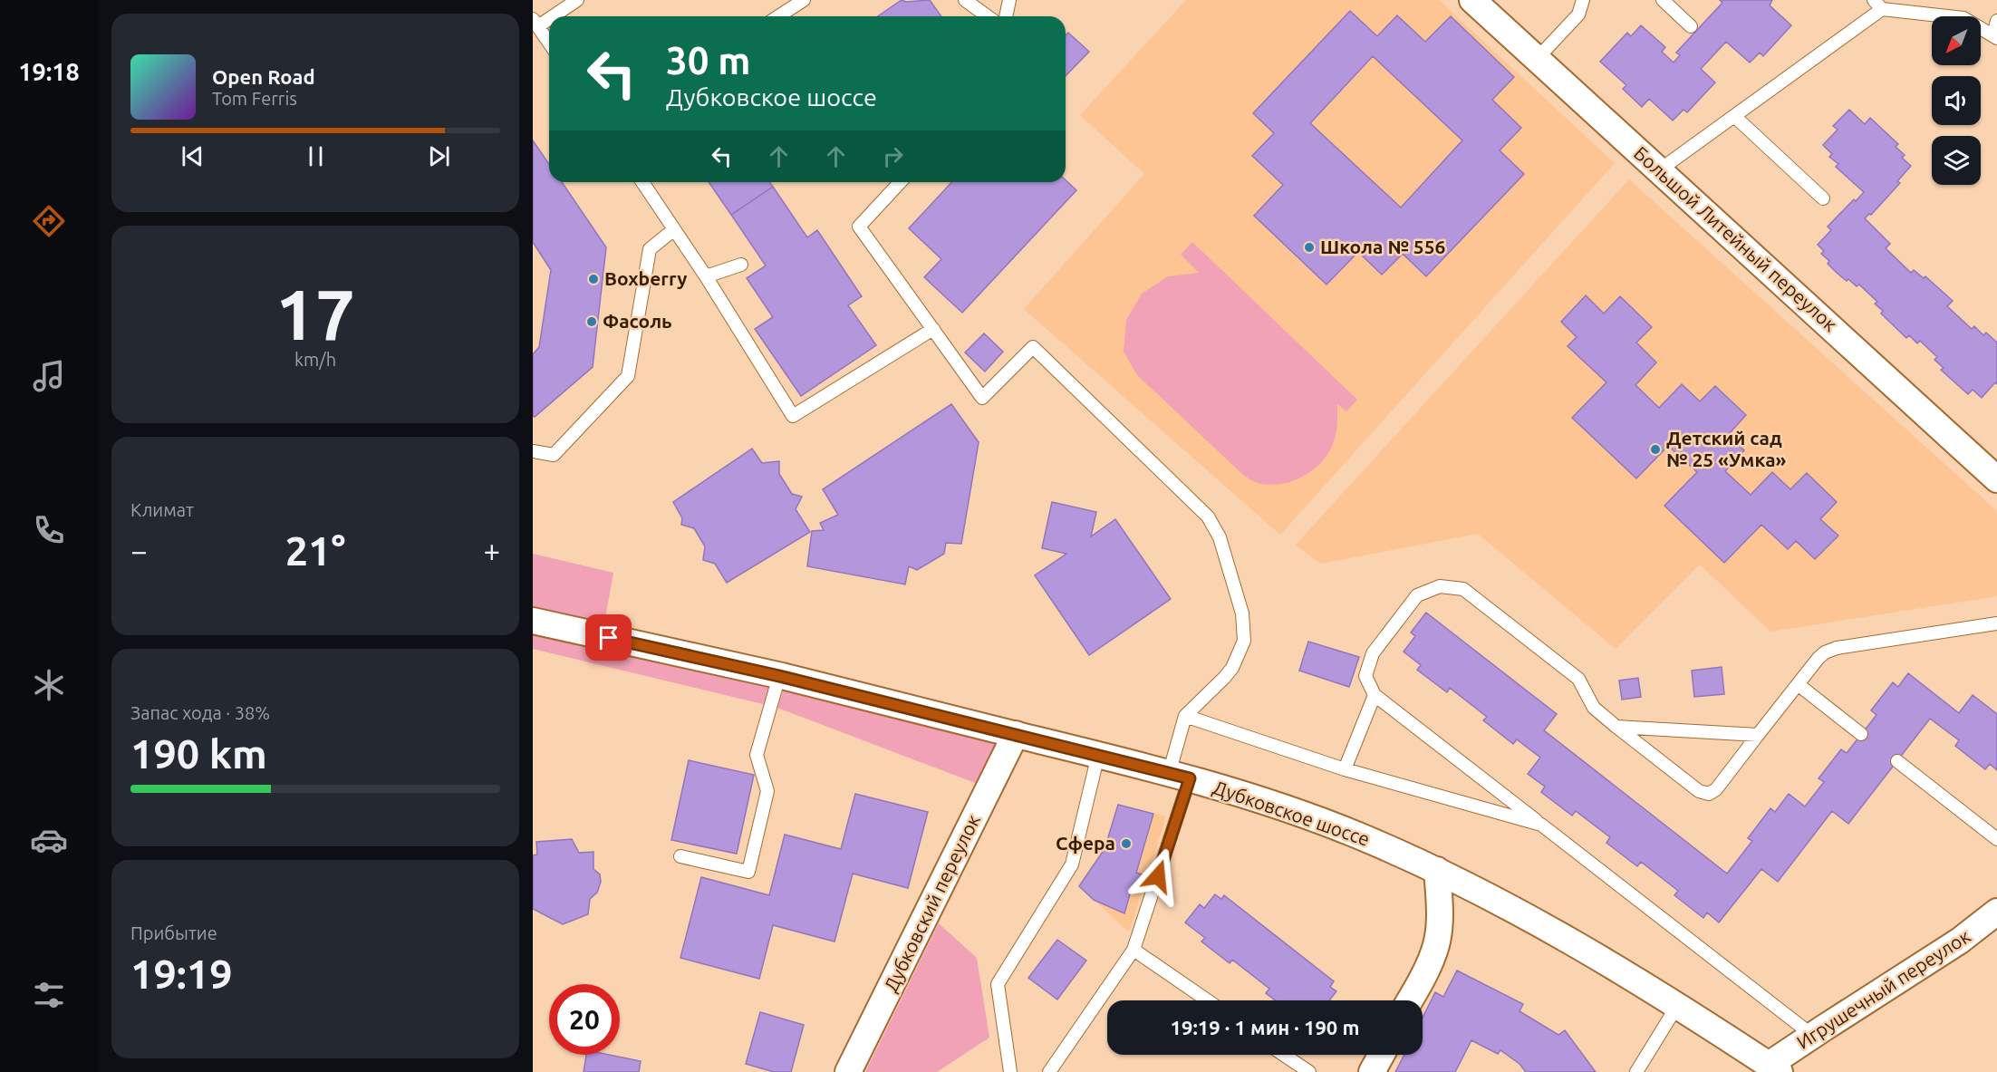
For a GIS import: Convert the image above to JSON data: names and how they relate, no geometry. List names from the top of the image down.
{
  "streets": {
    "street": [
      "Большой Литейный переулок",
      "Дубковское шоссе",
      "Дубковский переулок",
      "Игрушечный переулок"
    ]
  },
  "crossings": [
    ["Дубковское шоссе", "Дубковский переулок"],
    ["Дубковское шоссе", "Игрушечный переулок"]
  ],
  "places": [
    "Школа № 556",
    "Boxberry",
    "Фасоль",
    "Детский сад № 25 «Умка»",
    "Сфера"
  ],
  "north": "bottom left",
  "page": {
    "tabs": "19:18",
    "turn": ["30 m", "Дубковское шоссе"],
    "song": ["Open Road", "Tom Ferris"],
    "tile": [
      ["17", "km/h"],
      "Климат",
      ["Запас хода · 38%", "190 km"],
      ["Прибытие", "19:19"]
    ],
    "heat": ["−", "21°", "+"],
    "limit": "20",
    "trip": "19:19 · 1 мин · 190 m"
  }
}
